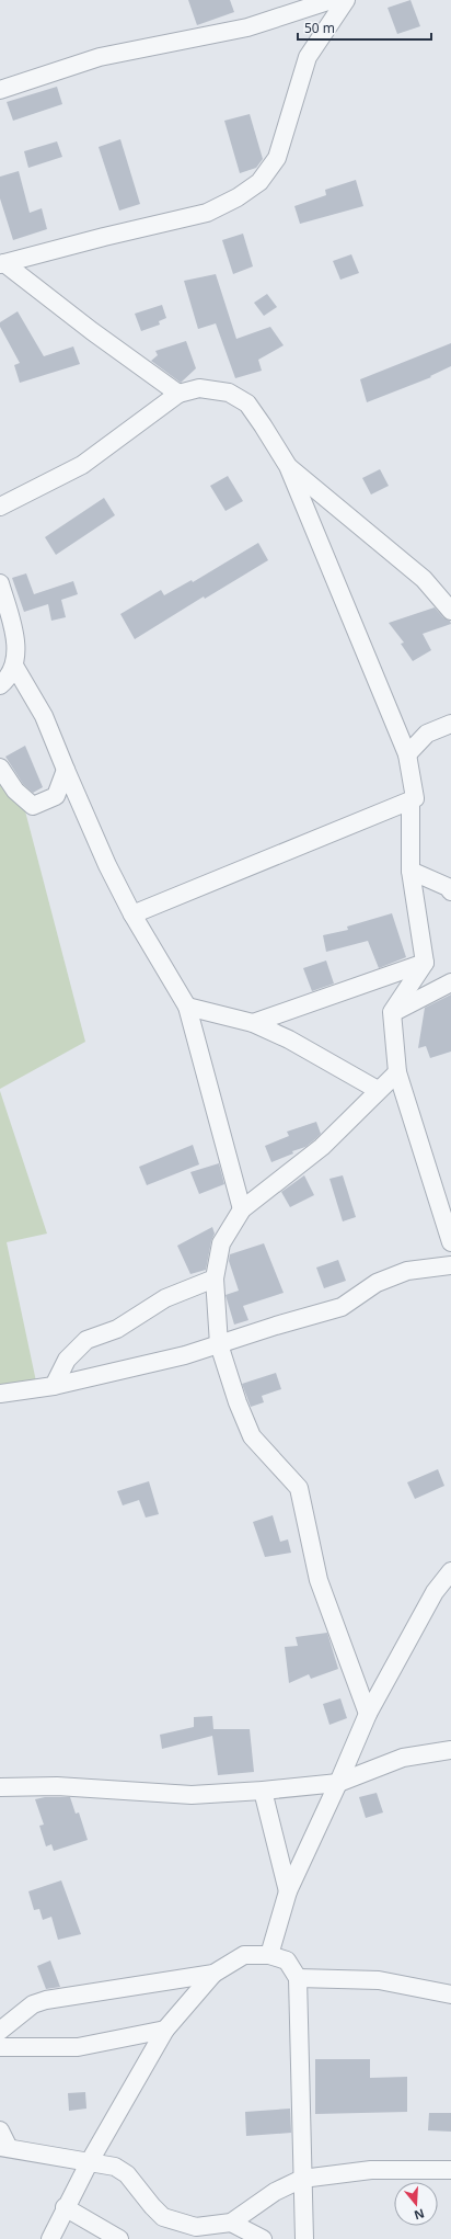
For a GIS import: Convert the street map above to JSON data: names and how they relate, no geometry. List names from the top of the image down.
{
  "scale_bar": "50 m",
  "north": "bottom"
}
